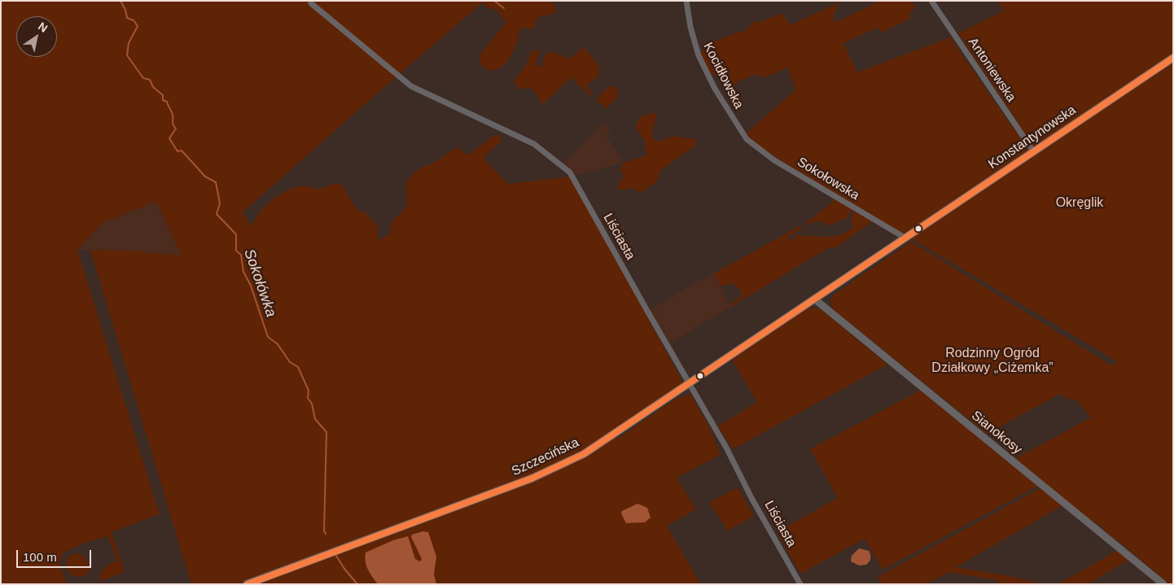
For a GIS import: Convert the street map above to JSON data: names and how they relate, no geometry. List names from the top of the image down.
{
  "streets": {
    "main road": ["Konstantynowska", "Szczecińska"],
    "street": [
      "Antoniewska",
      "Kocidłowska",
      "Sokołowska",
      "Liściasta",
      "Sianokosy"
    ]
  },
  "crossings": [
    ["Antoniewska", "Konstantynowska"],
    ["Kocidłowska", "Sokołowska"],
    ["Konstantynowska", "Sokołowska"],
    ["Konstantynowska", "Szczecińska"],
    ["Sokołowska", "Szczecińska"],
    ["Liściasta", "Szczecińska"],
    ["Sianokosy", "Szczecińska"]
  ],
  "water": ["Sokołówka"],
  "parks": ["Okręglik", "Rodzinny Ogród Działkowy „Ciżemka”"],
  "scale_bar": "100 m",
  "north": "top right"
}
